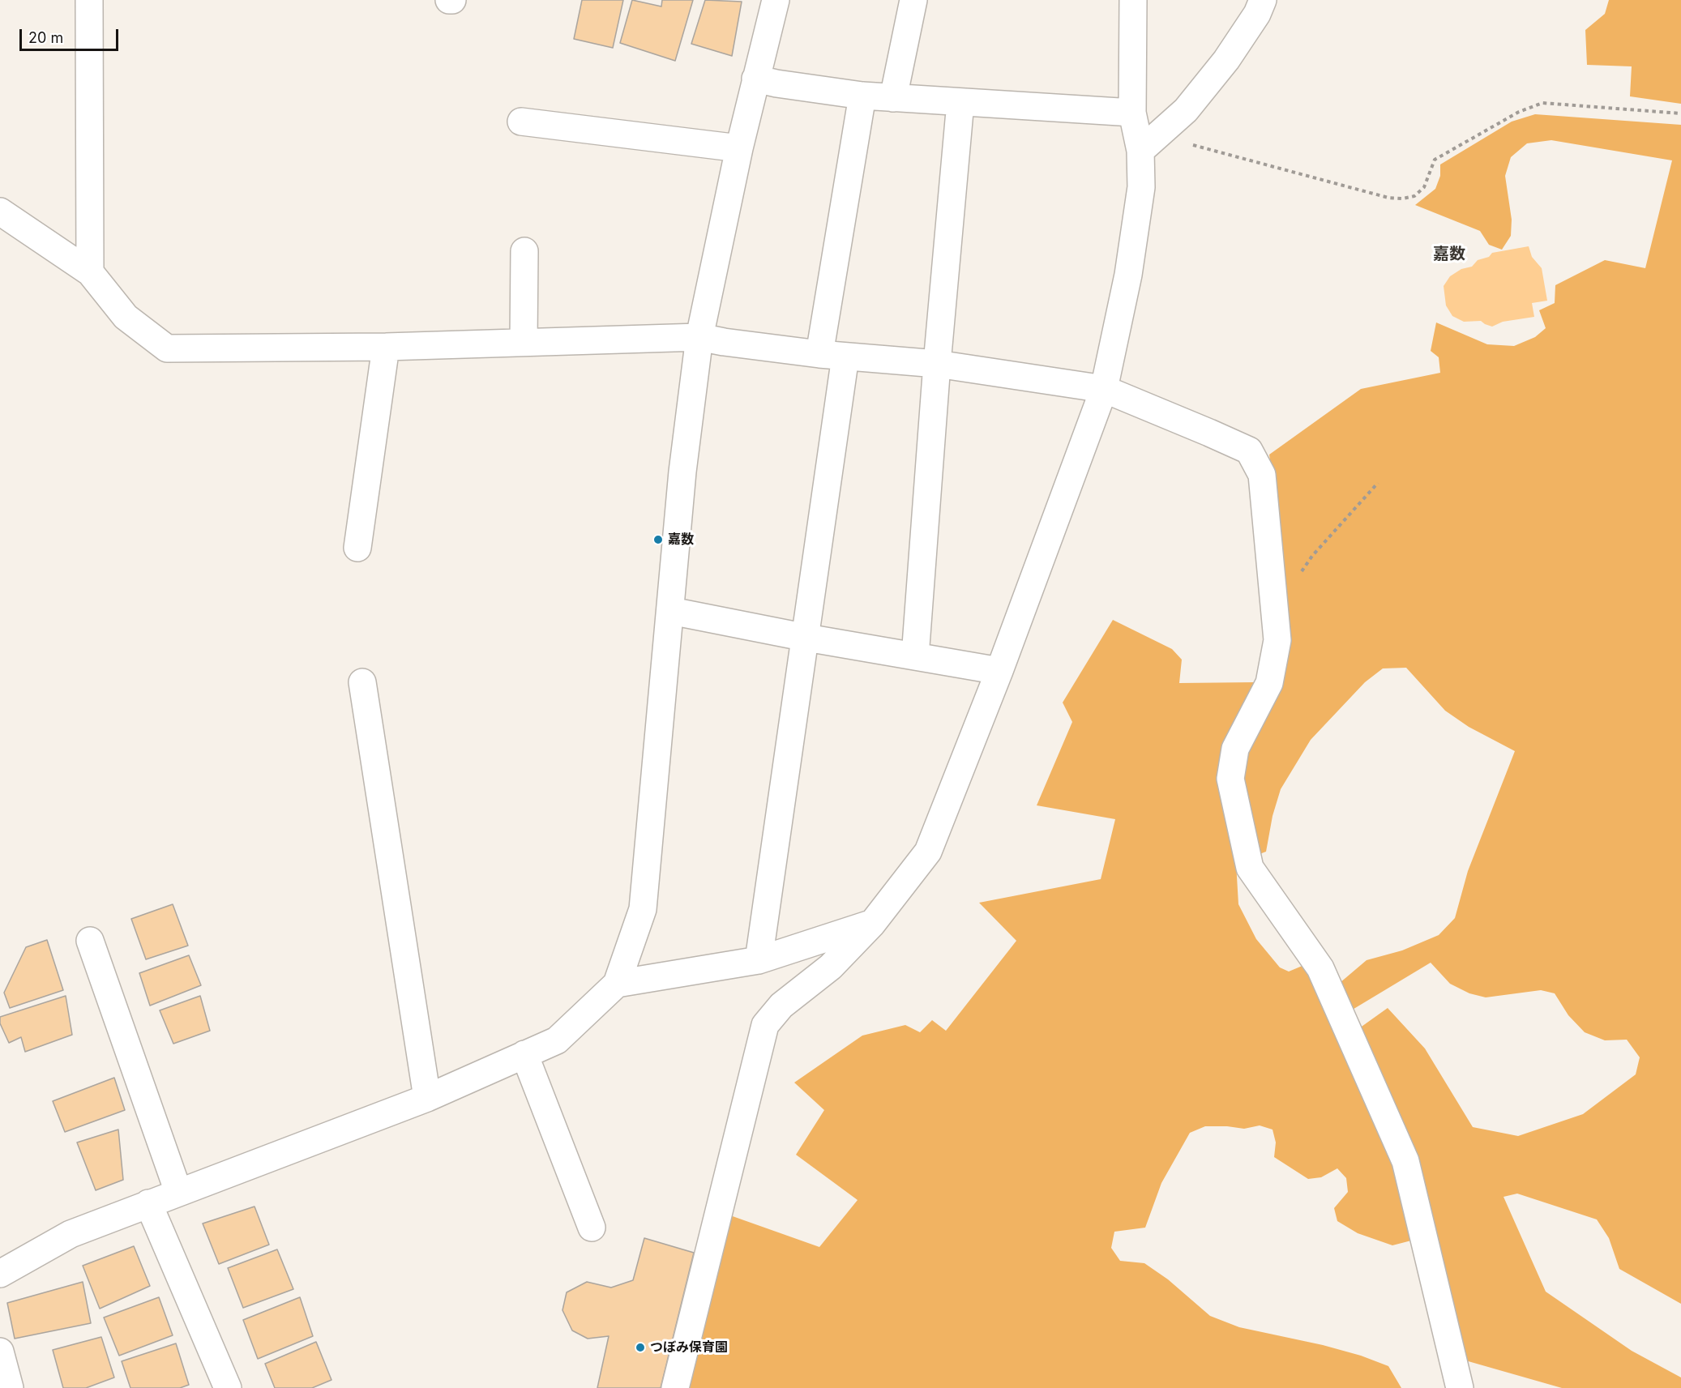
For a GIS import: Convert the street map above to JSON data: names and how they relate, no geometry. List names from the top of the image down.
{
  "districts": ["嘉数"],
  "places": ["嘉数", "つぼみ保育園"],
  "scale_bar": "20 m"
}
